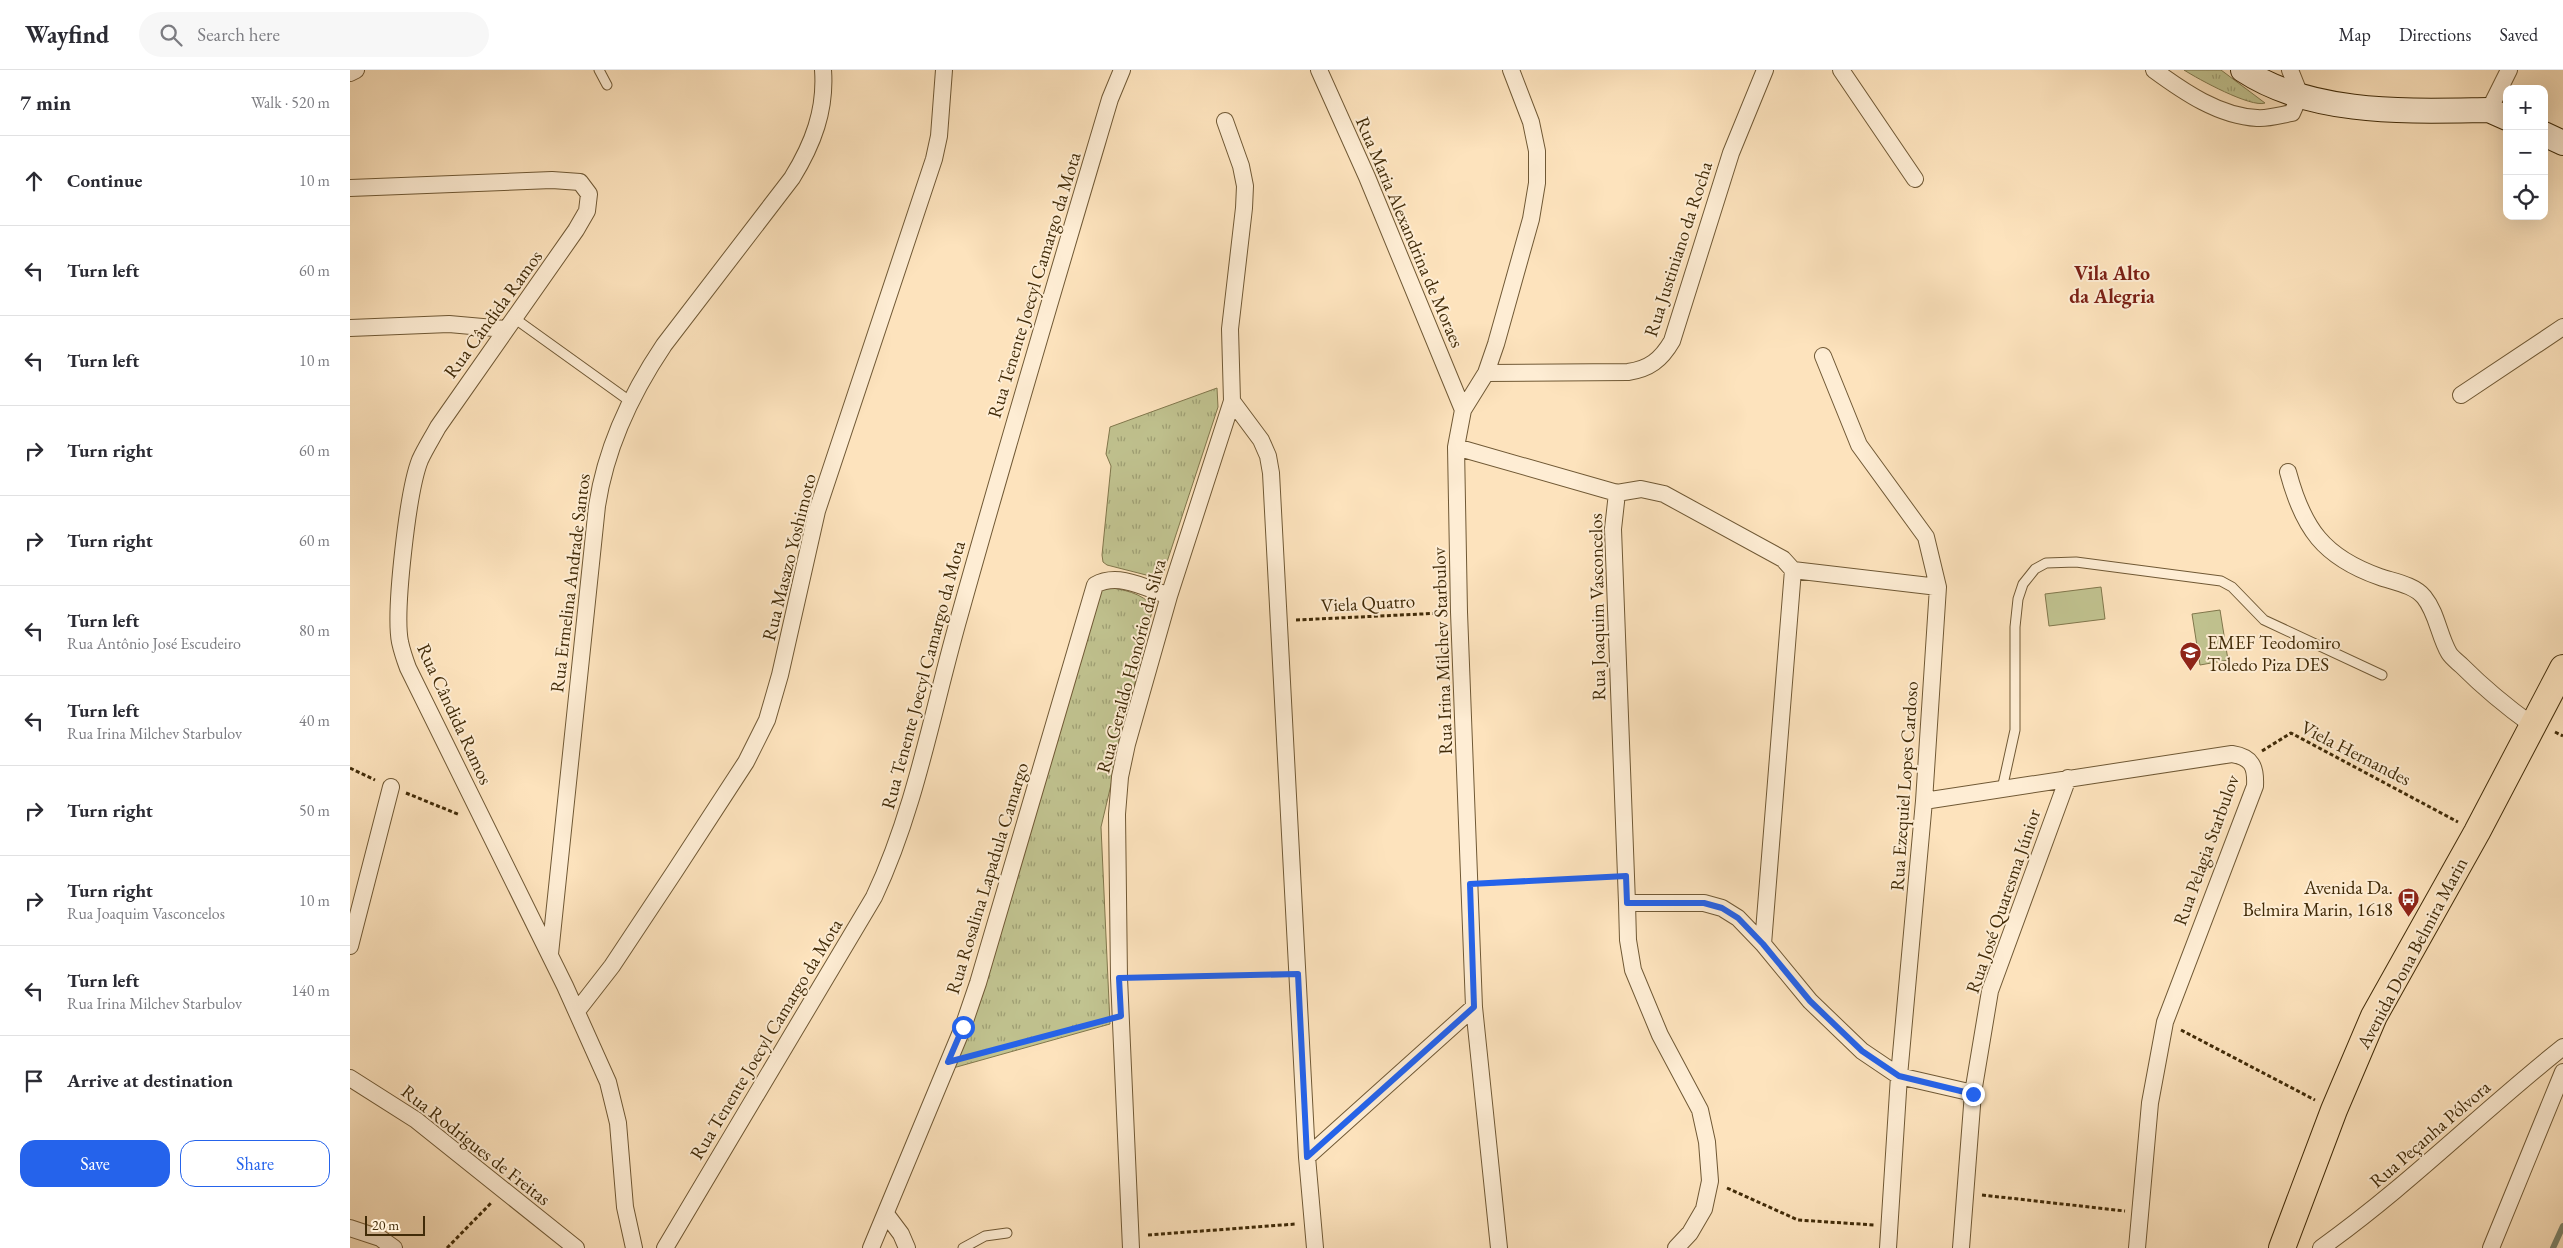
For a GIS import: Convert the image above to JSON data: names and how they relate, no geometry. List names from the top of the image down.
{
  "streets": {
    "main road": ["Avenida Dona Belmira Marin"],
    "street": [
      "Rua Maria Alexandrina de Moraes",
      "Rua Justiniano da Rocha",
      "Rua Tenente Joecyl Camargo da Mota",
      "Rua Cândida Ramos",
      "Rua Masazo Yoshimoto",
      "Rua Ermelina Andrade Santos",
      "Rua Joaquim Vasconcelos",
      "Rua Irina Milchev Starbulov",
      "Rua Geraldo Honório da Silva",
      "Rua Ezequiel Lopes Cardoso",
      "Rua Pelagia Starbulov",
      "Rua Rosalina Lapadula Camargo",
      "Rua José Quaresma Júnior",
      "Rua Peçanha Pólvora",
      "Rua Rodrigues de Freitas"
    ],
    "path": ["Viela Quatro", "Viela Hernandes"]
  },
  "crossings": [
    ["Rua Maria Alexandrina de Moraes", "Rua Irina Milchev Starbulov"],
    ["Rua Justiniano da Rocha", "Rua Irina Milchev Starbulov"],
    ["Rua Cândida Ramos", "Rua Masazo Yoshimoto"],
    ["Rua Cândida Ramos", "Rua Ermelina Andrade Santos"],
    ["Viela Quatro", "Rua Irina Milchev Starbulov"],
    ["Rua Geraldo Honório da Silva", "Rua Rosalina Lapadula Camargo"],
    ["Viela Hernandes", "Rua Pelagia Starbulov"],
    ["Rua Ezequiel Lopes Cardoso", "Rua Pelagia Starbulov"],
    ["Rua Pelagia Starbulov", "Rua José Quaresma Júnior"]
  ],
  "districts": ["Vila Alto da Alegria"],
  "places": {
    "school or university": ["EMEF Teodomiro Toledo Piza DES"],
    "bus stop": ["Avenida Da. Belmira Marin, 1618"]
  },
  "scale_bar": "20 m",
  "page": {
    "header": "Wayfind",
    "search": "Search here",
    "nav": ["Map", "Directions", "Saved"],
    "heading": ["7 min", "Walk · 520 m"],
    "map_buttons": ["+", "−"],
    "list": [
      ["Continue", "10 m"],
      ["Turn left", "60 m"],
      ["Turn left", "10 m"],
      ["Turn right", "60 m"],
      ["Turn right", "60 m"],
      ["Turn left", "Rua Antônio José Escudeiro", "80 m"],
      ["Turn left", "Rua Irina Milchev Starbulov", "40 m"],
      ["Turn right", "50 m"],
      ["Turn right", "Rua Joaquim Vasconcelos", "10 m"],
      ["Turn left", "Rua Irina Milchev Starbulov", "140 m"],
      "Arrive at destination"
    ],
    "buttons": ["Save", "Share"],
    "scale": "20 m"
  }
}
